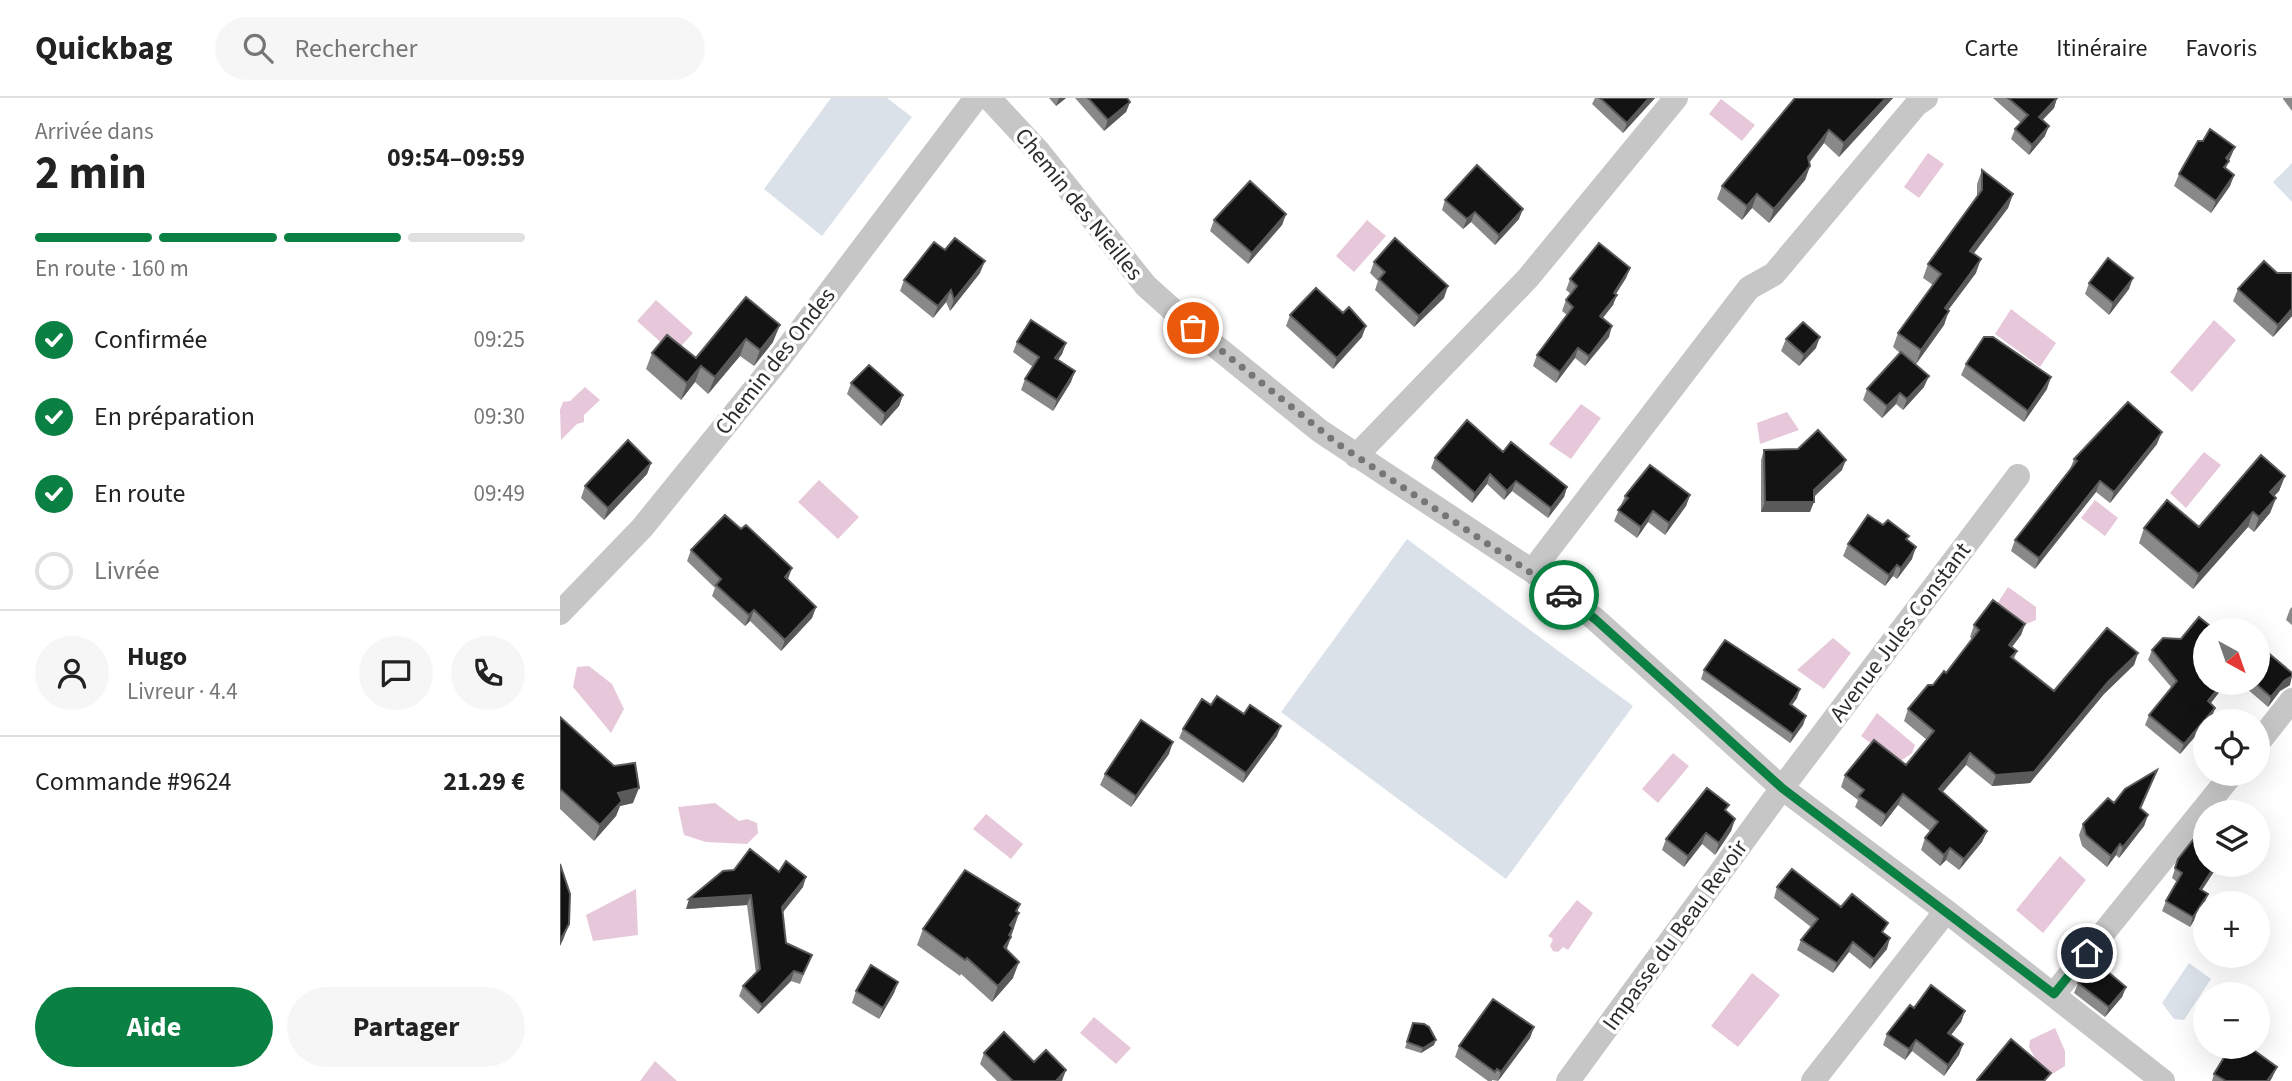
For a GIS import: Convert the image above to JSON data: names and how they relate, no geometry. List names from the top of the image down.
{
  "streets": {
    "street": [
      "Chemin des Nieilles",
      "Chemin des Ondes",
      "Avenue Jules Constant",
      "Impasse du Beau Revoir"
    ]
  },
  "crossings": [
    ["Chemin des Nieilles", "Avenue Jules Constant"],
    ["Chemin des Nieilles", "Impasse du Beau Revoir"],
    ["Avenue Jules Constant", "Impasse du Beau Revoir"]
  ],
  "north": "bottom right",
  "page": {
    "header": "Quickbag",
    "search": "Rechercher",
    "nav": ["Carte", "Itinéraire", "Favoris"],
    "heading": ["2 min", "Arrivée dans", "09:54–09:59"],
    "panel": [
      "Hugo",
      "Livreur · 4.4",
      "Commande #9624",
      "21.29 €"
    ],
    "bar": "En route · 160 m",
    "list": [
      ["Confirmée", "09:25"],
      ["En préparation", "09:30"],
      ["En route", "09:49"],
      "Livrée"
    ],
    "map_buttons": ["+", "−"],
    "buttons": ["Aide", "Partager"]
  }
}
